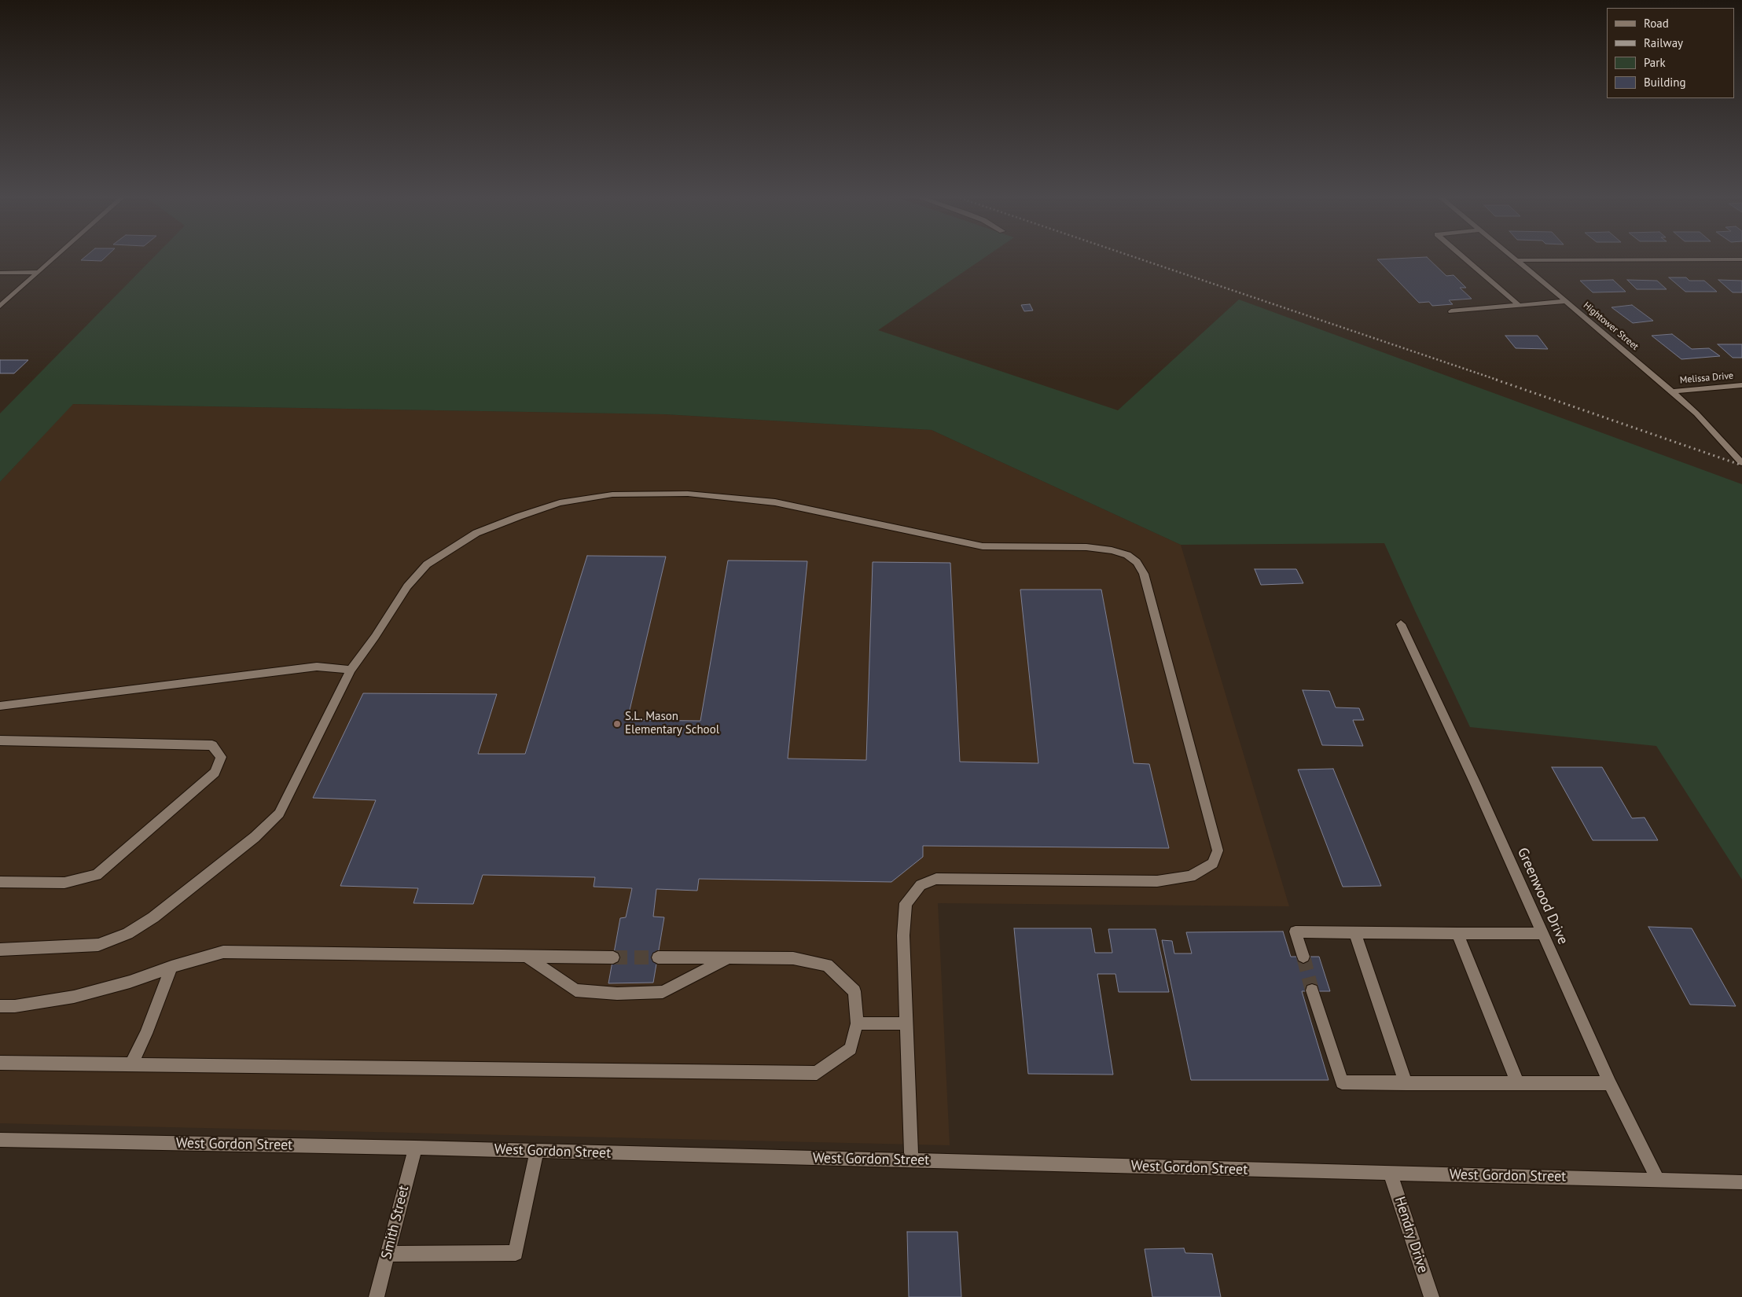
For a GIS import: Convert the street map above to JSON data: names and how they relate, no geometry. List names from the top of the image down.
{
  "streets": {
    "street": [
      "Hightower Street",
      "Melissa Drive",
      "Greenwood Drive",
      "West Gordon Street",
      "Smith Street",
      "Hendry Drive"
    ]
  },
  "crossings": [
    ["Hightower Street", "Melissa Drive"],
    ["Greenwood Drive", "West Gordon Street"],
    ["West Gordon Street", "Smith Street"],
    ["West Gordon Street", "Hendry Drive"]
  ],
  "places": ["S.L. Mason Elementary School"],
  "legend": [
    "Road",
    "Railway",
    "Park",
    "Building"
  ]
}
